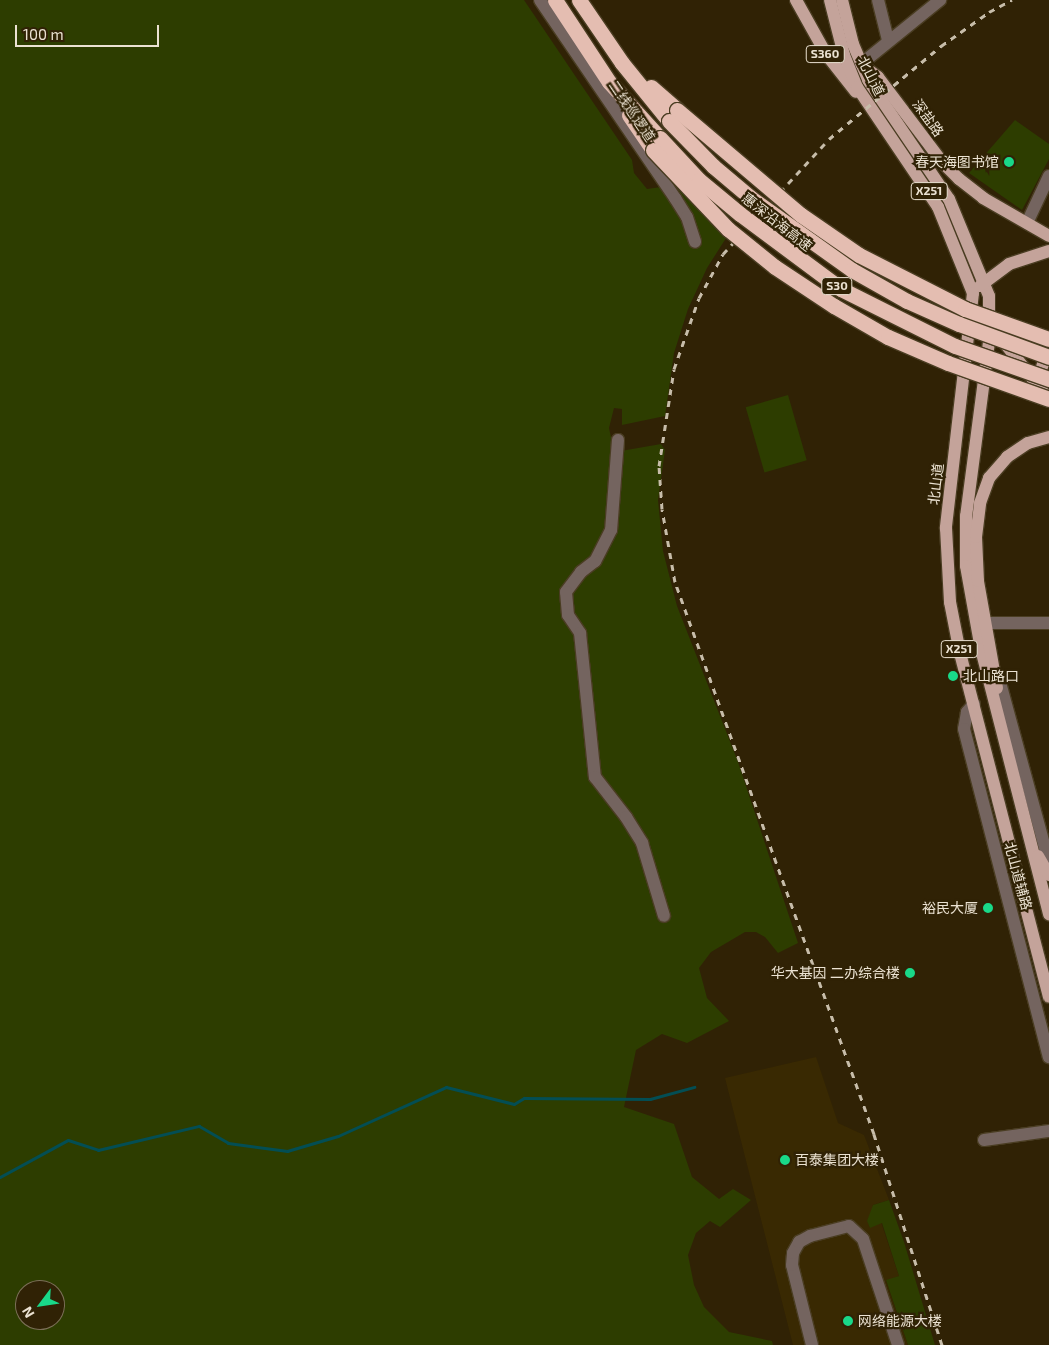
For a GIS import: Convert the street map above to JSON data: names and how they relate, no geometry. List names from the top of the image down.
{
  "streets": {
    "highway": ["惠深沿海高速", "S30"],
    "main road": [
      "S360",
      "北山道",
      "深盐路",
      "X251"
    ],
    "street": ["二线巡逻道", "北山道辅路"]
  },
  "crossings": [
    ["S360", "北山道"],
    ["北山道", "深盐路"],
    ["北山道", "北山道辅路"]
  ],
  "places": [
    "春天海图书馆",
    "北山路口",
    "裕民大厦",
    "华大基因 二办综合楼",
    "百泰集团大楼",
    "网络能源大楼"
  ],
  "scale_bar": "100 m",
  "north": "bottom left"
}
